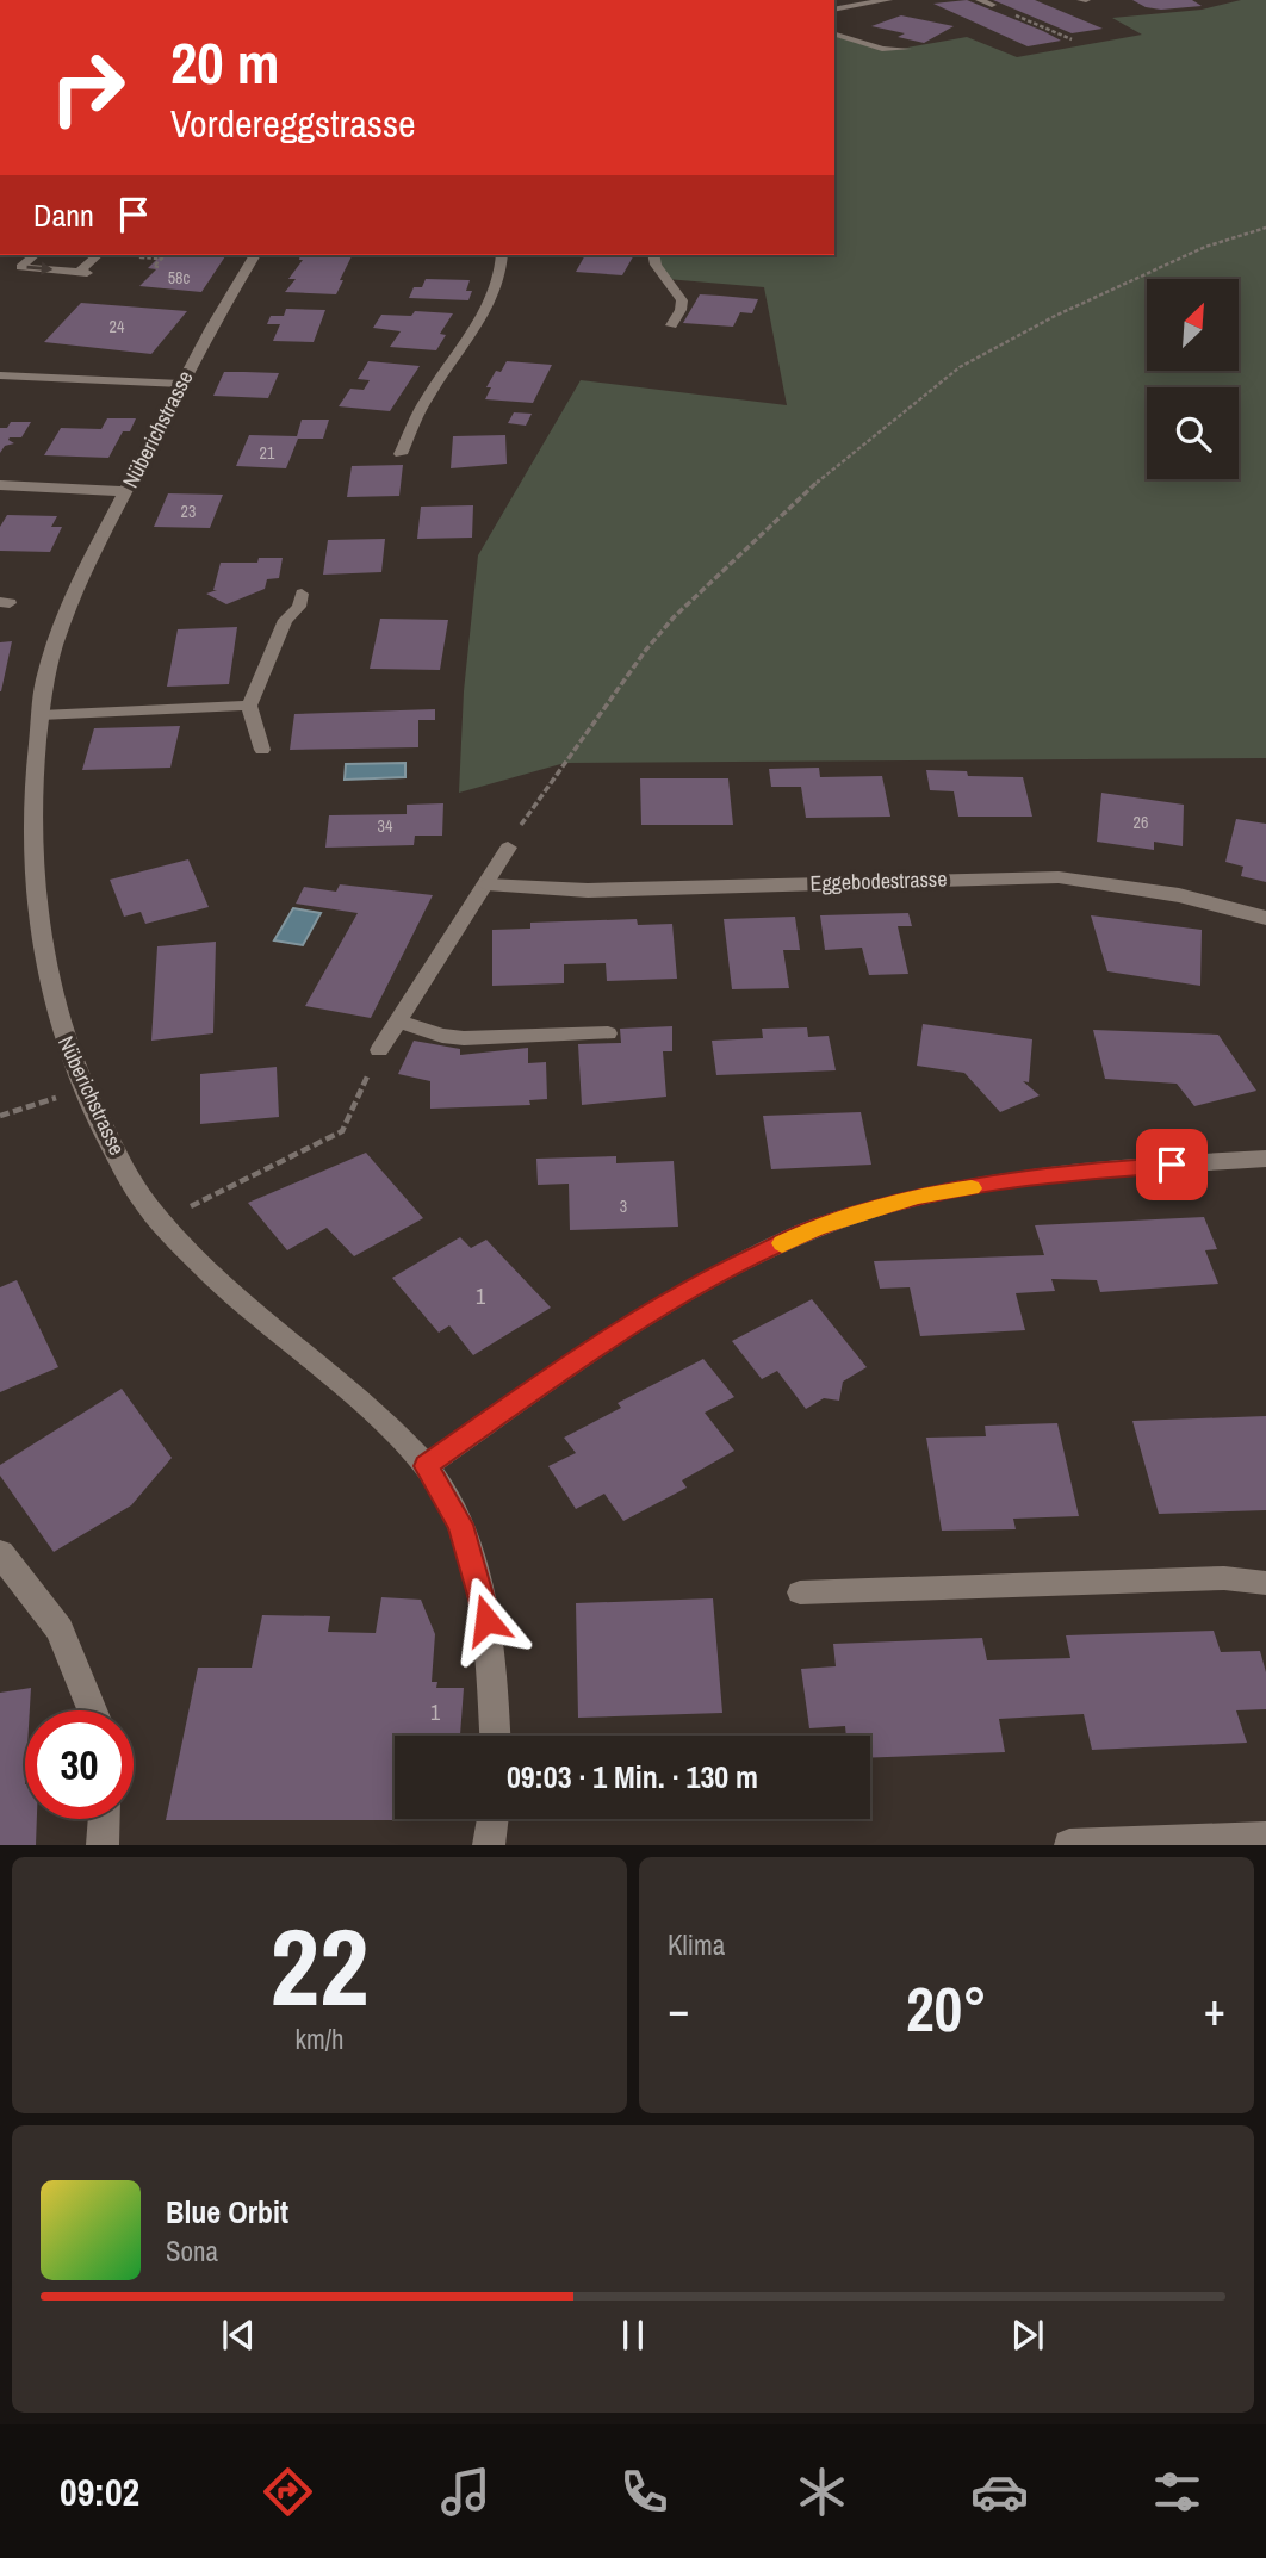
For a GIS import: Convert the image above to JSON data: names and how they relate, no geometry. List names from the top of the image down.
{
  "streets": {
    "street": ["Nüberichstrasse", "Eggebodestrasse"]
  },
  "house_numbers": [
    "58c",
    "24",
    "21",
    "23",
    "26",
    "34",
    "3",
    "1",
    "1"
  ],
  "north": "top right",
  "page": {
    "turn": ["20 m", "Vordereggstrasse"],
    "then": "Dann",
    "limit": "30",
    "trip": "09:03 · 1 Min. · 130 m",
    "tile": [
      ["22", "km/h"],
      "Klima"
    ],
    "heat": ["−", "20°", "+"],
    "song": ["Blue Orbit", "Sona"],
    "tabs": "09:02"
  }
}
